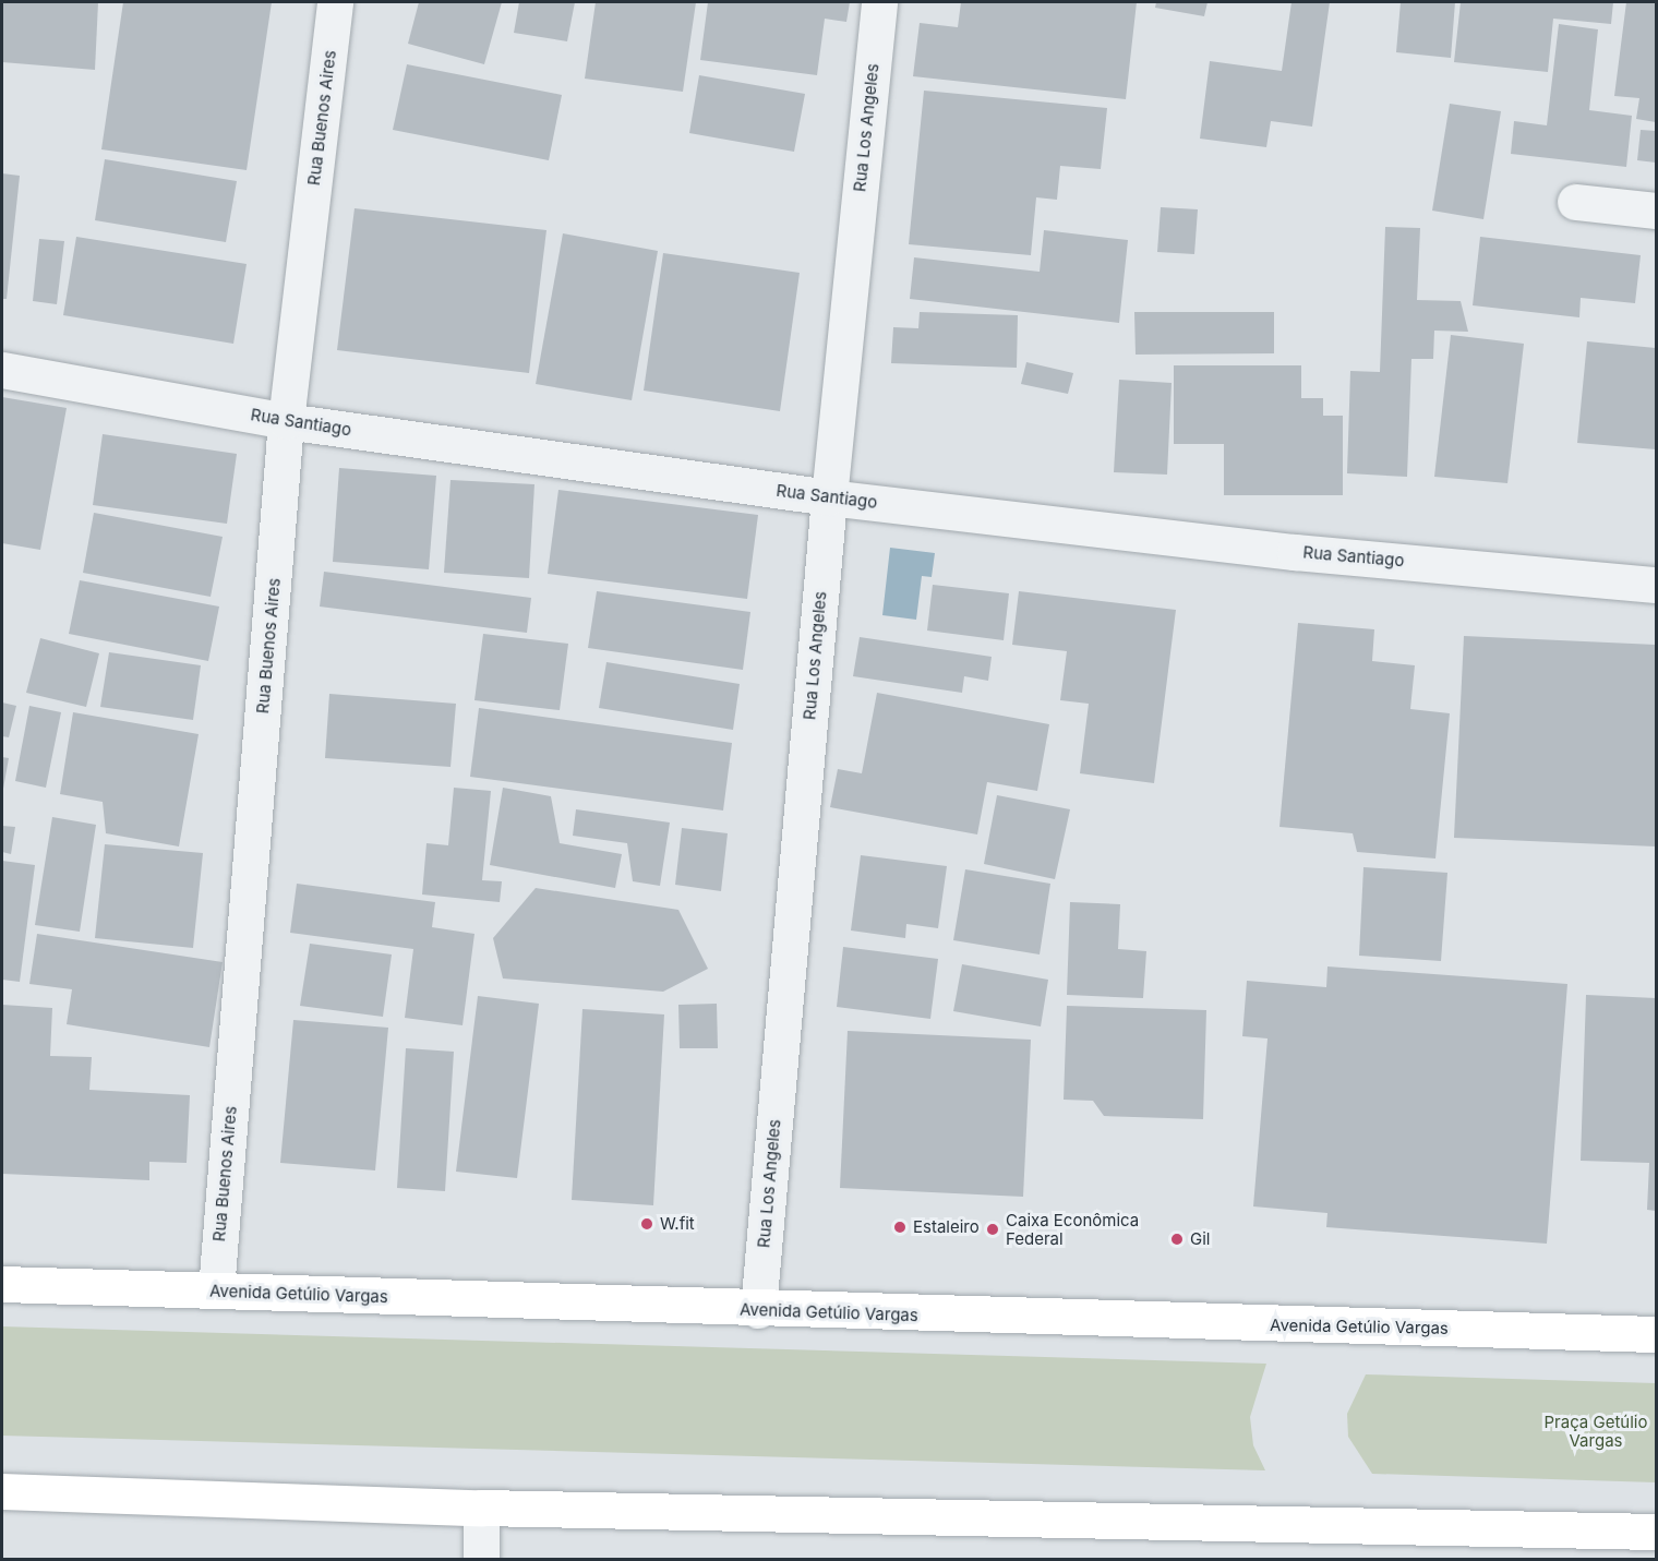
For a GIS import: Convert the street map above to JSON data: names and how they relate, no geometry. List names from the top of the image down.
{
  "streets": {
    "main road": ["Avenida Getúlio Vargas"],
    "street": ["Rua Buenos Aires", "Rua Los Angeles", "Rua Santiago"]
  },
  "crossings": [
    ["Rua Buenos Aires", "Rua Santiago"],
    ["Rua Buenos Aires", "Avenida Getúlio Vargas"],
    ["Rua Los Angeles", "Rua Santiago"],
    ["Rua Los Angeles", "Avenida Getúlio Vargas"]
  ],
  "parks": ["Praça Getúlio Vargas"],
  "places": [
    "W.fit",
    "Estaleiro",
    "Caixa Econômica Federal",
    "Gil"
  ]
}
